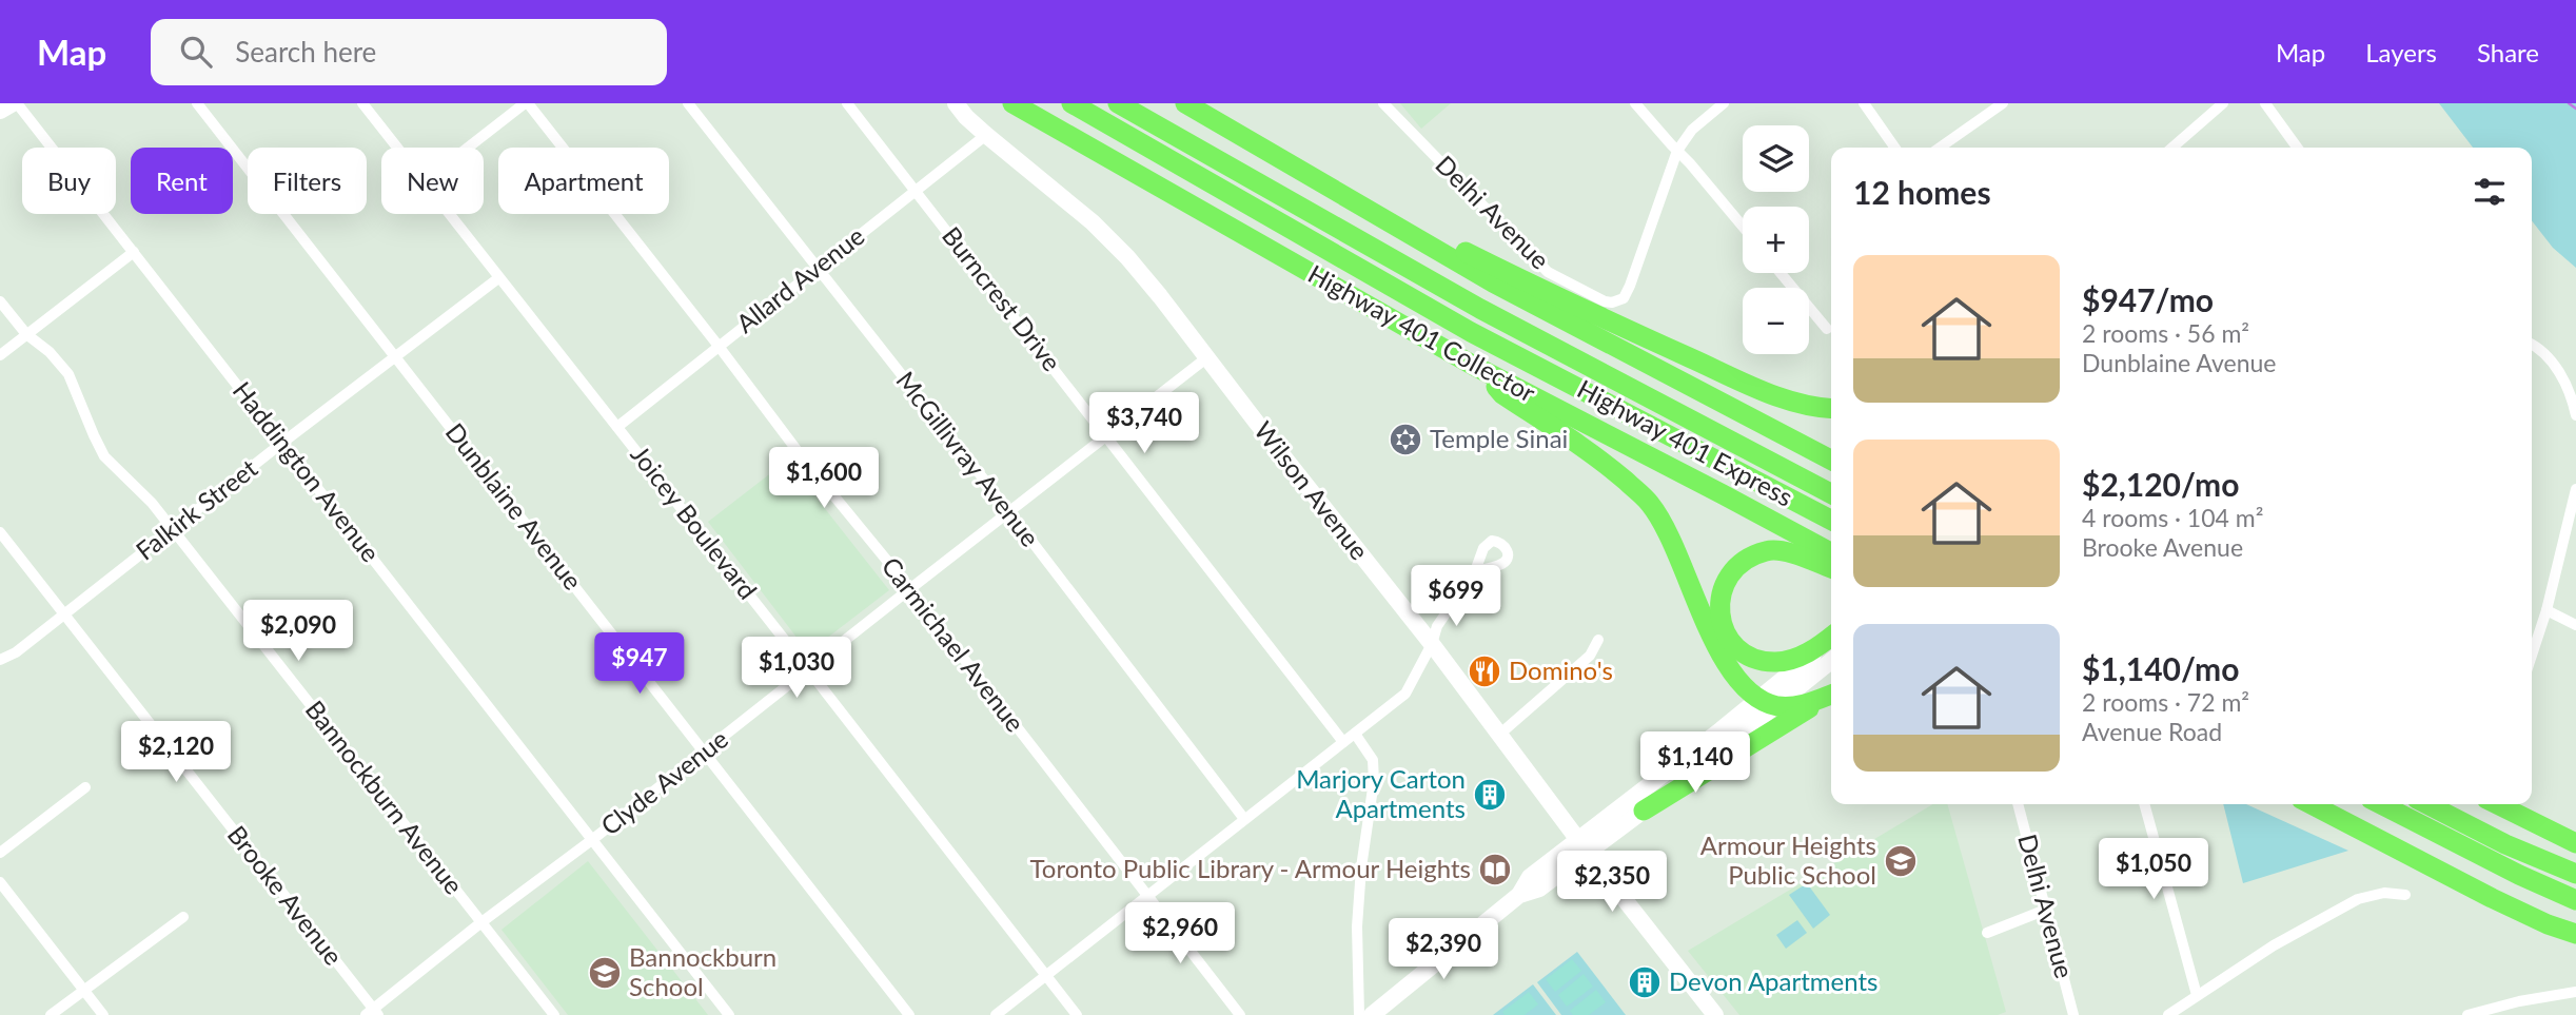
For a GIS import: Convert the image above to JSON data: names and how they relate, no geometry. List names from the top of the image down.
{
  "streets": {
    "highway": ["Highway 401 Collector", "Highway 401 Express"],
    "main road": ["Wilson Avenue"],
    "street": [
      "Delhi Avenue",
      "Allard Avenue",
      "Burncrest Drive",
      "McGillivray Avenue",
      "Haddington Avenue",
      "Dunblaine Avenue",
      "Falkirk Street",
      "Joicey Boulevard",
      "Carmichael Avenue",
      "Clyde Avenue",
      "Bannockburn Avenue",
      "Brooke Avenue"
    ]
  },
  "crossings": [
    ["Allard Avenue", "Burncrest Drive"],
    ["Allard Avenue", "McGillivray Avenue"],
    ["Allard Avenue", "Wilson Avenue"],
    ["Allard Avenue", "Joicey Boulevard"],
    ["Allard Avenue", "Carmichael Avenue"],
    ["Burncrest Drive", "Clyde Avenue"],
    ["McGillivray Avenue", "Clyde Avenue"],
    ["Haddington Avenue", "Falkirk Street"],
    ["Haddington Avenue", "Clyde Avenue"],
    ["Wilson Avenue", "Clyde Avenue"],
    ["Dunblaine Avenue", "Falkirk Street"],
    ["Dunblaine Avenue", "Clyde Avenue"],
    ["Falkirk Street", "Joicey Boulevard"],
    ["Falkirk Street", "Bannockburn Avenue"],
    ["Falkirk Street", "Brooke Avenue"],
    ["Joicey Boulevard", "Clyde Avenue"],
    ["Carmichael Avenue", "Clyde Avenue"],
    ["Clyde Avenue", "Bannockburn Avenue"],
    ["Clyde Avenue", "Brooke Avenue"]
  ],
  "places": {
    "synagogue": ["Temple Sinai"],
    "restaurant": ["Domino's"],
    "building": ["Marjory Carton Apartments", "Devon Apartments"],
    "school or university": ["Armour Heights Public School", "Bannockburn School"],
    "library": ["Toronto Public Library - Armour Heights"]
  },
  "page": {
    "header": "Map",
    "search": "Search here",
    "nav": ["Map", "Layers", "Share"],
    "map_buttons": ["+", "−"],
    "chip": [
      "Buy",
      "Rent",
      "Filters",
      "New",
      "Apartment"
    ],
    "heading": "12 homes",
    "list": [
      {
        "name": "$947/mo",
        "note": "2 rooms · 56 m² · Dunblaine Avenue"
      },
      {
        "name": "$2,120/mo",
        "note": "4 rooms · 104 m² · Brooke Avenue"
      },
      {
        "name": "$1,140/mo",
        "note": "2 rooms · 72 m² · Avenue Road"
      }
    ],
    "price": [
      "$3,740",
      "$1,600",
      "$699",
      "$2,090",
      "$947",
      "$1,030",
      "$2,120",
      "$1,140",
      "$1,050",
      "$2,350",
      "$2,960",
      "$2,390"
    ]
  }
}
